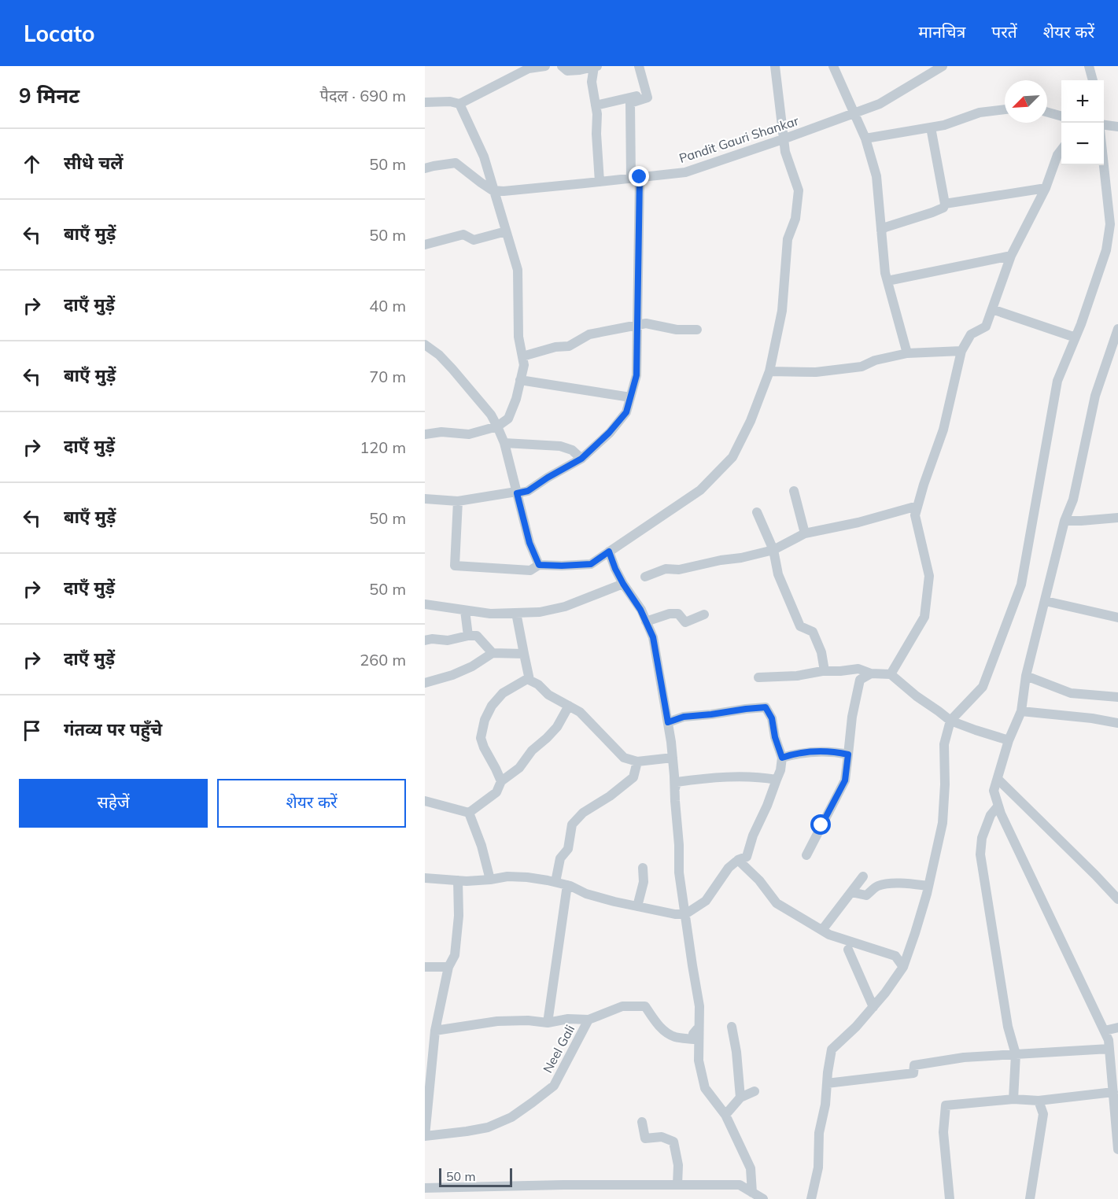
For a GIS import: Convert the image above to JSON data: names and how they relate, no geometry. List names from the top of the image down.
{
  "streets": {
    "street": ["Pandit Gauri Shankar", "Neel Gali"]
  },
  "scale_bar": "50 m",
  "north": "bottom left",
  "page": {
    "header": "Locato",
    "nav": ["मानचित्र", "परतें", "शेयर करें"],
    "heading": ["9 मिनट", "पैदल · 690 m"],
    "map_buttons": ["+", "−"],
    "list": [
      ["सीधे चलें", "50 m"],
      ["बाएँ मुड़ें", "50 m"],
      ["दाएँ मुड़ें", "40 m"],
      ["बाएँ मुड़ें", "70 m"],
      ["दाएँ मुड़ें", "120 m"],
      ["बाएँ मुड़ें", "50 m"],
      ["दाएँ मुड़ें", "50 m"],
      ["दाएँ मुड़ें", "260 m"],
      "गंतव्य पर पहुँचे"
    ],
    "buttons": ["सहेजें", "शेयर करें"],
    "scale": "50 m"
  }
}
